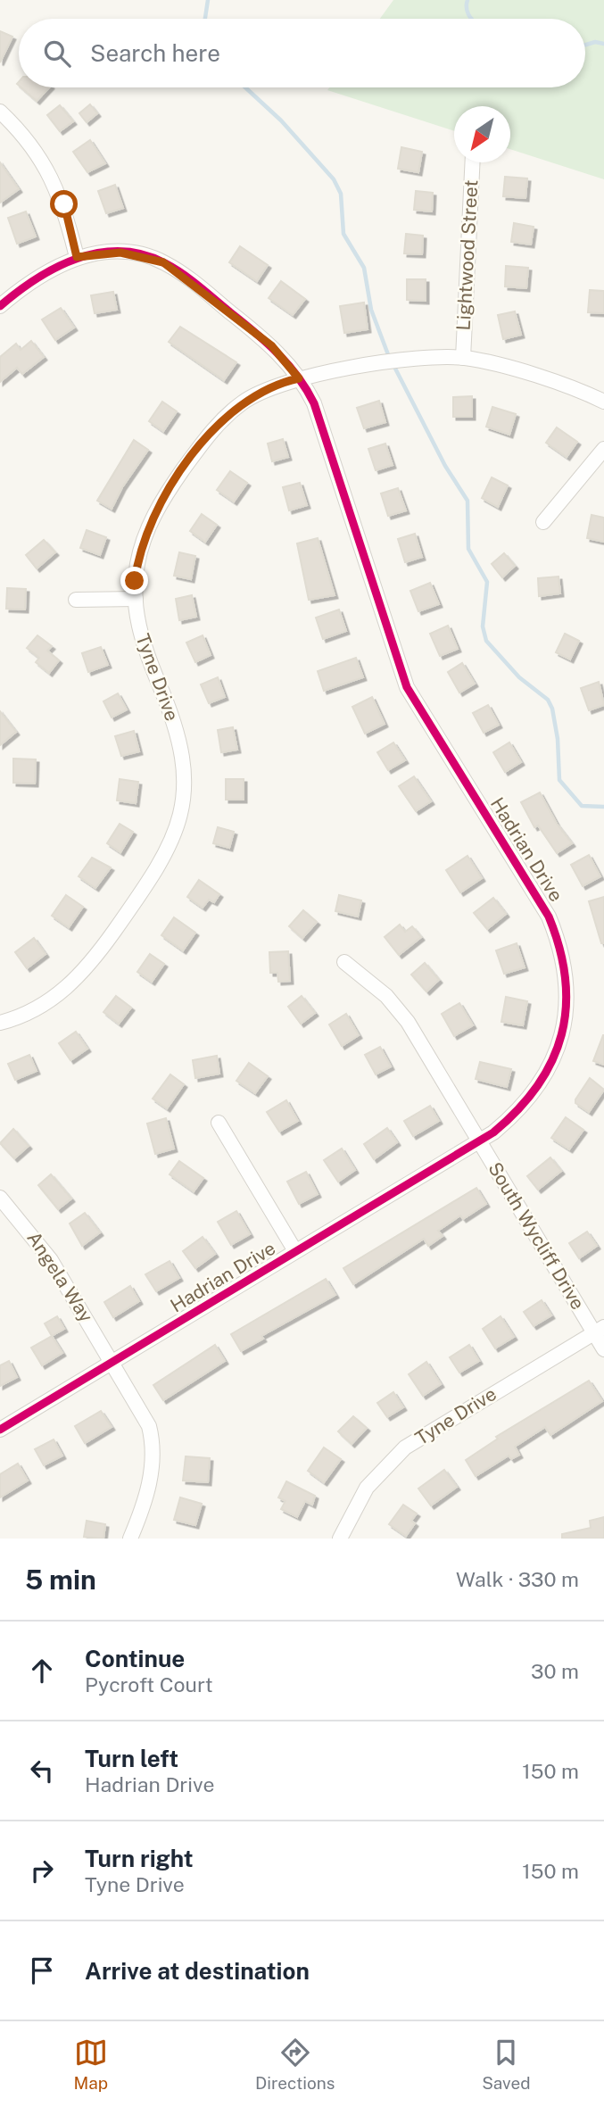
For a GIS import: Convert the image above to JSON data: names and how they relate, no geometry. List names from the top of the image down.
{
  "streets": {
    "street": [
      "Lightwood Street",
      "Tyne Drive",
      "Hadrian Drive",
      "South Wycliff Drive",
      "Angela Way"
    ]
  },
  "crossings": [
    ["Lightwood Street", "Tyne Drive"],
    ["Tyne Drive", "Hadrian Drive"],
    ["Tyne Drive", "South Wycliff Drive"],
    ["Hadrian Drive", "South Wycliff Drive"],
    ["Hadrian Drive", "Angela Way"]
  ],
  "north": "bottom left",
  "page": {
    "search": "Search here",
    "heading": ["5 min", "Walk · 330 m"],
    "list": [
      ["Continue", "Pycroft Court", "30 m"],
      ["Turn left", "Hadrian Drive", "150 m"],
      ["Turn right", "Tyne Drive", "150 m"],
      "Arrive at destination"
    ],
    "nav": ["Map", "Directions", "Saved"]
  }
}
